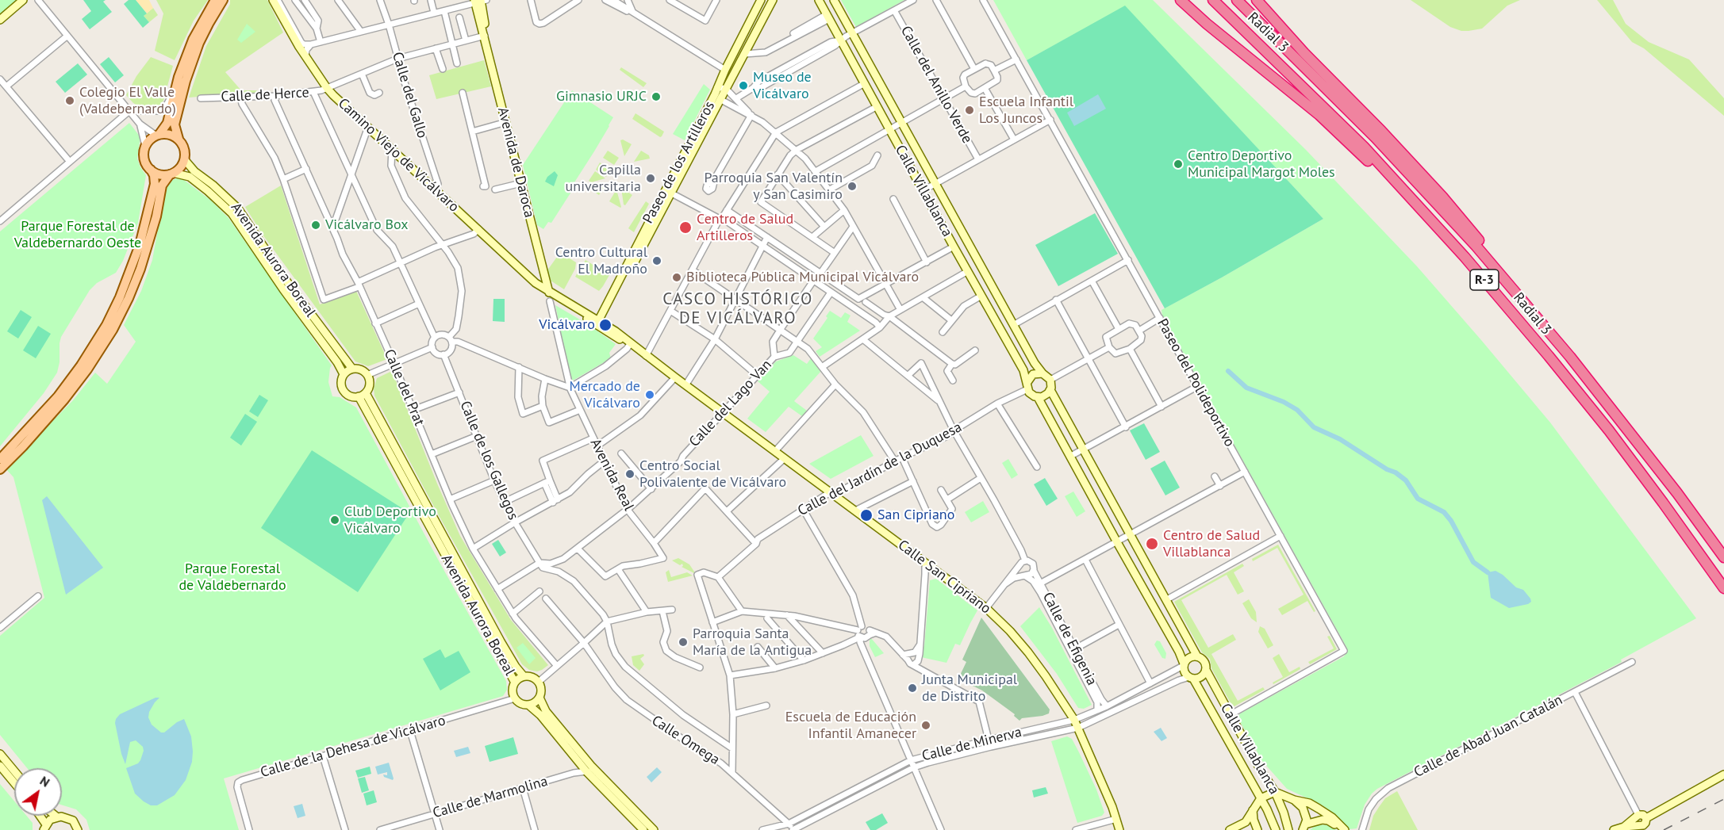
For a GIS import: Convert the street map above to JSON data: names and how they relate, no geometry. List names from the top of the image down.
{
  "streets": {
    "highway": ["Radial 3", "R-3"],
    "main road": [
      "Camino Viejo de Vicálvaro",
      "Avenida de Daroca",
      "Paseo de los Artilleros",
      "Calle Villablanca",
      "Avenida Aurora Boreal",
      "Calle San Cipriano"
    ],
    "street": [
      "Calle del Anillo Verde",
      "Calle de Herce",
      "Calle del Gallo",
      "Paseo del Polideportivo",
      "Calle del Prat",
      "Calle del Lago Van",
      "Calle de los Gallegos",
      "Calle del Jardín de la Duquesa",
      "Avenida Real",
      "Calle de Efigenia",
      "Calle de Abad Juan Catalán",
      "Calle Omega",
      "Calle de Minerva",
      "Calle de la Dehesa de Vicálvaro",
      "Calle de Marmolina"
    ]
  },
  "crossings": [
    ["Calle de Herce", "Calle del Gallo"],
    ["Calle de Herce", "Camino Viejo de Vicálvaro"],
    ["Calle de Herce", "Avenida de Daroca"],
    ["Calle de Herce", "Calle del Prat"],
    ["Calle del Gallo", "Camino Viejo de Vicálvaro"],
    ["Camino Viejo de Vicálvaro", "Avenida de Daroca"],
    ["Camino Viejo de Vicálvaro", "Calle San Cipriano"],
    ["Avenida de Daroca", "Calle San Cipriano"],
    ["Paseo de los Artilleros", "Calle San Cipriano"],
    ["Calle Villablanca", "Paseo del Polideportivo"],
    ["Calle Villablanca", "Calle del Jardín de la Duquesa"],
    ["Calle Villablanca", "Calle de Minerva"],
    ["Avenida Aurora Boreal", "Calle de la Dehesa de Vicálvaro"],
    ["Calle del Lago Van", "Calle de los Gallegos"],
    ["Calle del Lago Van", "Avenida Real"],
    ["Calle del Lago Van", "Calle San Cipriano"],
    ["Calle del Jardín de la Duquesa", "Calle San Cipriano"],
    ["Calle San Cipriano", "Calle de Minerva"],
    ["Calle de Efigenia", "Calle de Minerva"],
    ["Calle Omega", "Calle de Minerva"]
  ],
  "districts": ["CASCO HISTÓRICO DE VICÁLVARO"],
  "parks": ["Parque Forestal de Valdebernardo Oeste", "Parque Forestal de Valdebernardo"],
  "places": [
    "Museo de Vicálvaro",
    "Gimnasio URJC",
    "Colegio El Valle (Valdebernardo)",
    "Escuela Infantil Los Juncos",
    "Centro Deportivo Municipal Margot Moles",
    "Capilla universitaria",
    "Parroquia San Valentín y San Casimiro",
    "Vicálvaro Box",
    "Centro de Salud Artilleros",
    "Centro Cultural El Madroño",
    "Biblioteca Pública Municipal Vicálvaro",
    "Vicálvaro",
    "Mercado de Vicálvaro",
    "Centro Social Polivalente de Vicálvaro",
    "San Cipriano",
    "Club Deportivo Vicálvaro",
    "Centro de Salud Villablanca",
    "Parroquia Santa María de la Antigua",
    "Junta Municipal de Distrito",
    "Escuela de Educación Infantil Amanecer"
  ],
  "north": "top right"
}
